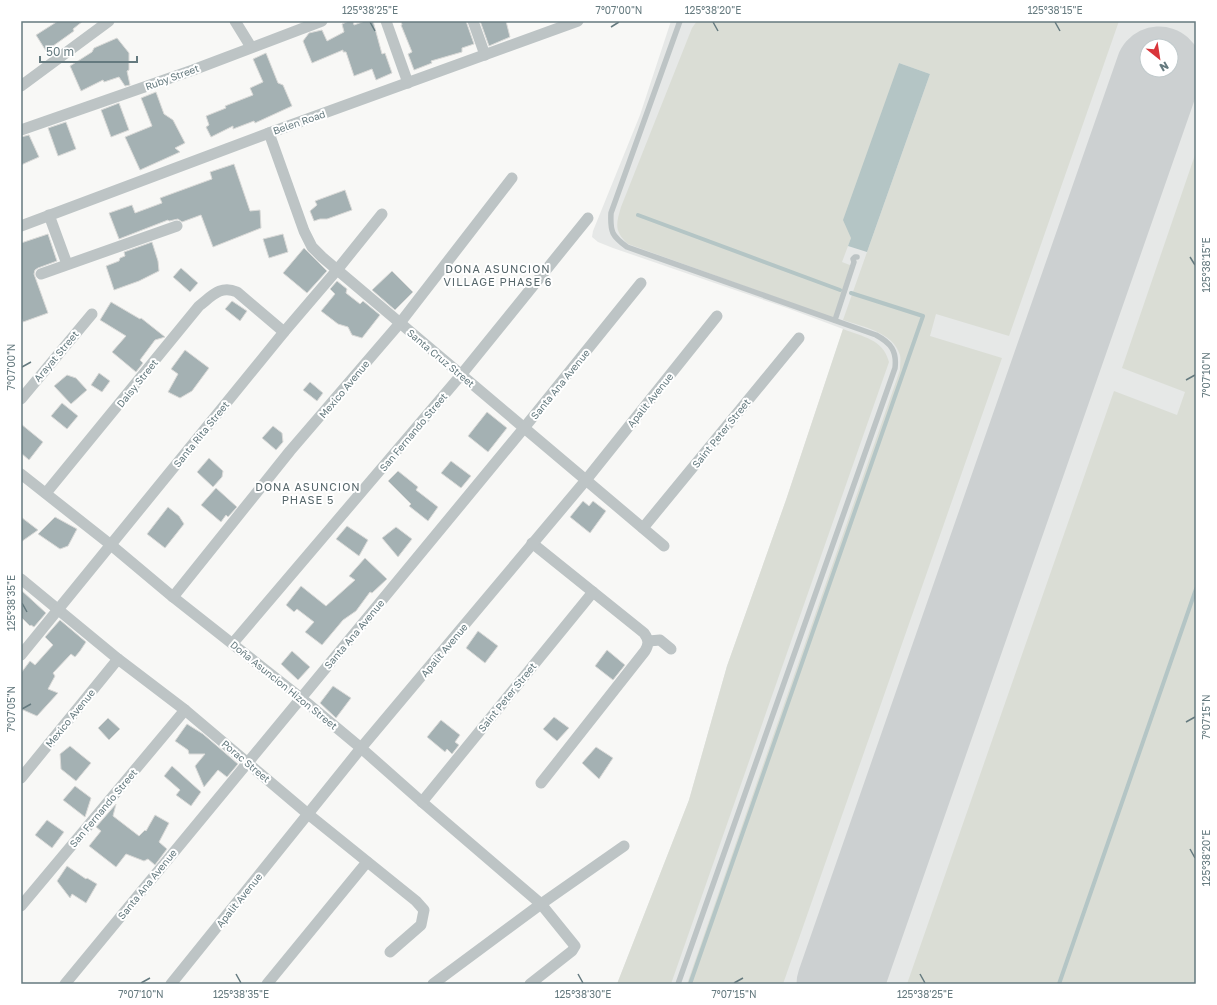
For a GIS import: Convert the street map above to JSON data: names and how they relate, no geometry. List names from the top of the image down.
{
  "streets": {
    "street": [
      "Ruby Street",
      "Belen Road",
      "Arayat Street",
      "Santa Cruz Street",
      "Daisy Street",
      "Santa Ana Avenue",
      "Mexico Avenue",
      "Apalit Avenue",
      "San Fernando Street",
      "Saint Peter Street",
      "Santa Rita Street",
      "Doña Asuncion Hizon Street",
      "Porac Street"
    ]
  },
  "crossings": [
    ["Belen Road", "Santa Cruz Street"],
    ["Santa Cruz Street", "Santa Ana Avenue"],
    ["Santa Cruz Street", "Mexico Avenue"],
    ["Santa Cruz Street", "Apalit Avenue"],
    ["Santa Cruz Street", "San Fernando Street"],
    ["Santa Cruz Street", "Saint Peter Street"],
    ["Santa Cruz Street", "Santa Rita Street"],
    ["Daisy Street", "Santa Rita Street"],
    ["Daisy Street", "Doña Asuncion Hizon Street"],
    ["Santa Ana Avenue", "Doña Asuncion Hizon Street"],
    ["Santa Ana Avenue", "Porac Street"],
    ["Mexico Avenue", "Doña Asuncion Hizon Street"],
    ["Mexico Avenue", "Porac Street"],
    ["Apalit Avenue", "Doña Asuncion Hizon Street"],
    ["Apalit Avenue", "Porac Street"],
    ["San Fernando Street", "Doña Asuncion Hizon Street"],
    ["San Fernando Street", "Porac Street"],
    ["Saint Peter Street", "Doña Asuncion Hizon Street"],
    ["Santa Rita Street", "Doña Asuncion Hizon Street"],
    ["Santa Rita Street", "Porac Street"]
  ],
  "districts": ["DONA ASUNCION VILLAGE PHASE 6", "DONA ASUNCION PHASE 5"],
  "scale_bar": "50 m",
  "north": "bottom right",
  "coordinates": [
    "125°38'25\"E",
    "7°07'00\"N",
    "125°38'20\"E",
    "125°38'15\"E",
    "7°07'10\"N",
    "125°38'35\"E",
    "7°07'05\"N",
    "7°07'15\"N",
    "125°38'30\"E"
  ]
}
